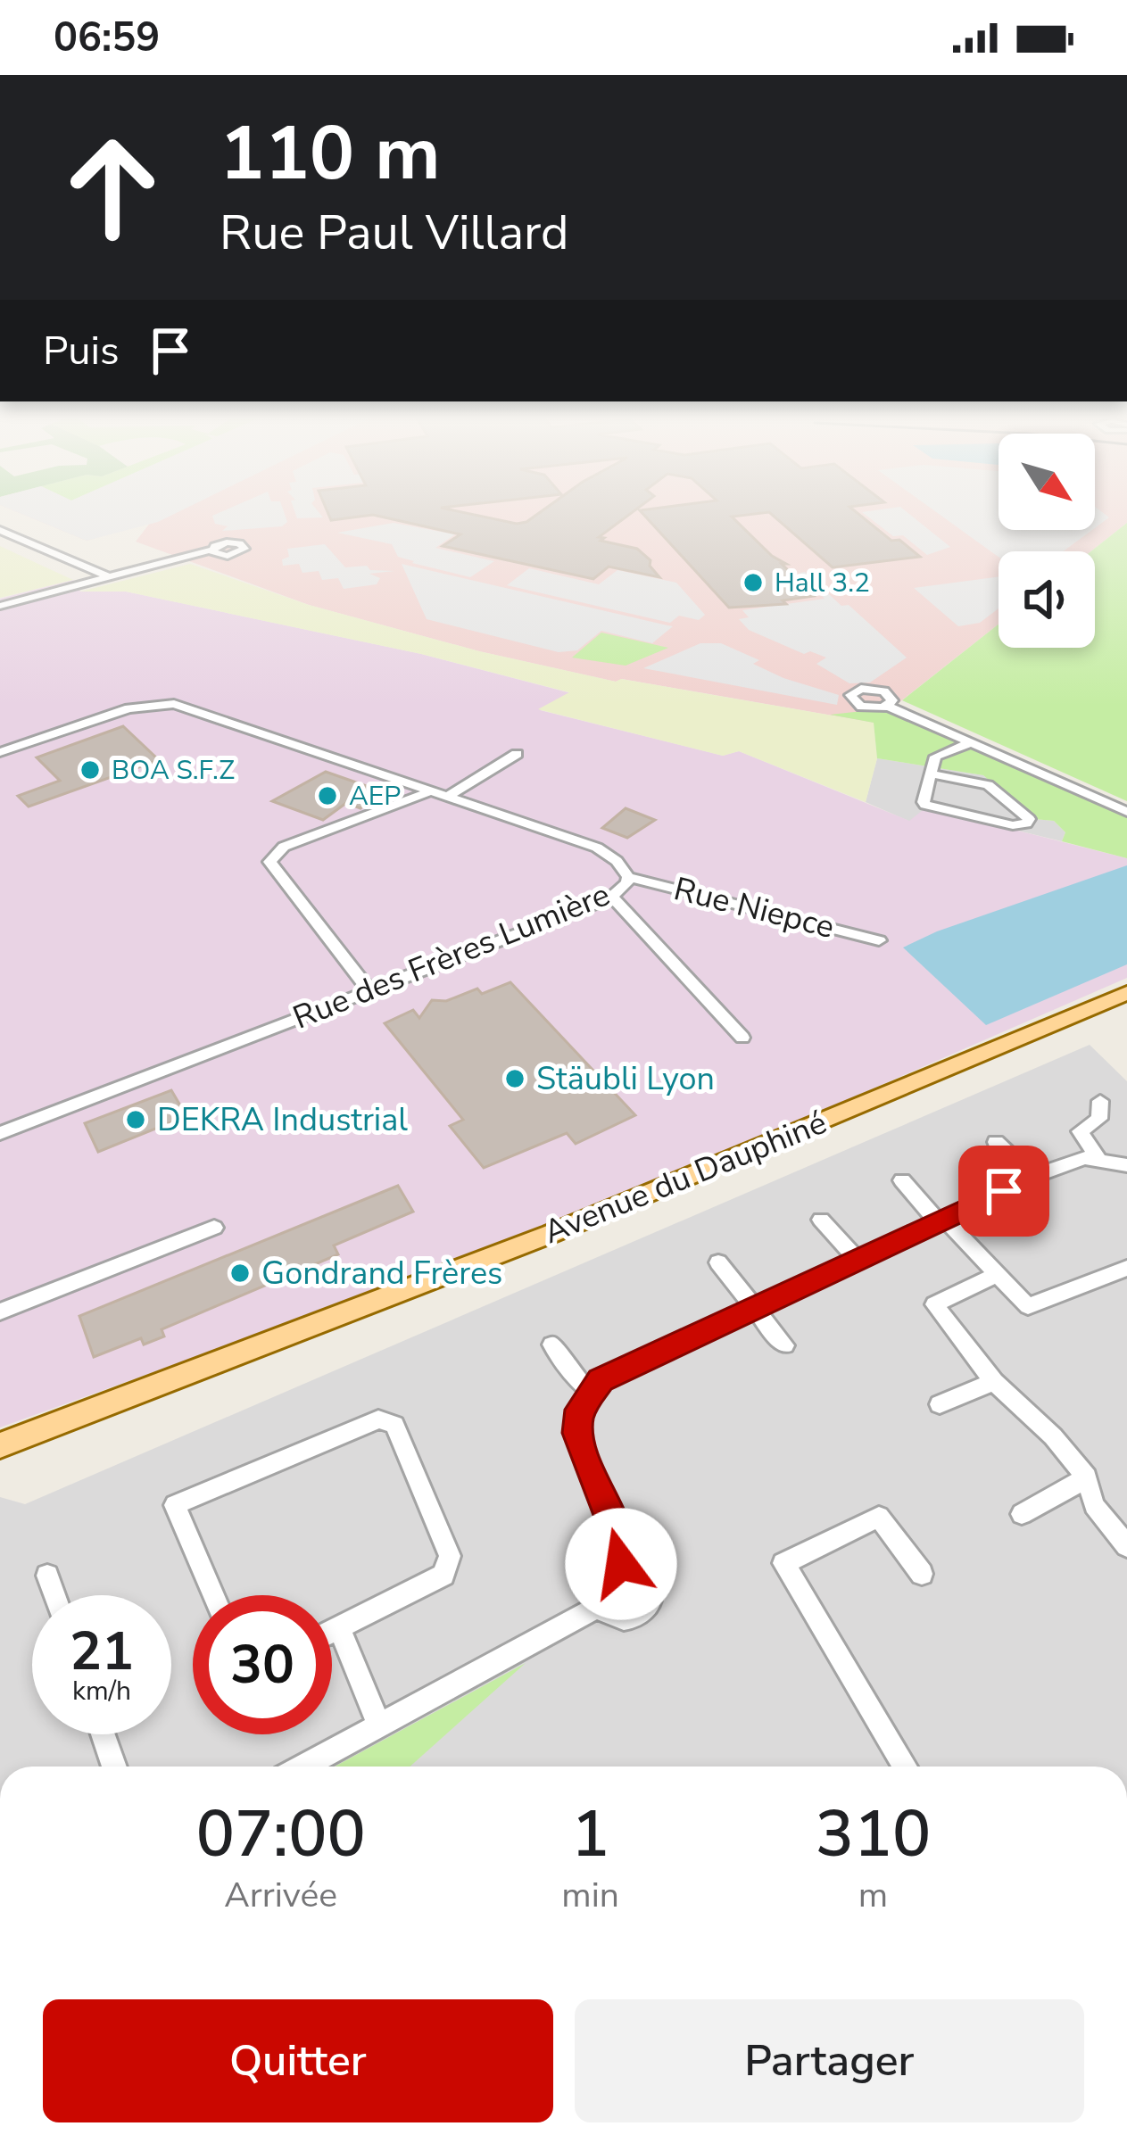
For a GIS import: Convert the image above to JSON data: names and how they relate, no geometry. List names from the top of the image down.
{
  "streets": {
    "main road": ["Avenue du Dauphiné"],
    "street": ["Rue Niepce", "Rue des Frères Lumière"]
  },
  "crossings": [
    ["Rue Niepce", "Rue des Frères Lumière"]
  ],
  "places": [
    "Hall 3.2",
    "BOA S.F.Z",
    "AEP",
    "Stäubli Lyon",
    "DEKRA Industrial",
    "Gondrand Frères"
  ],
  "north": "bottom right",
  "page": {
    "status": "06:59",
    "turn": ["110 m", "Rue Paul Villard"],
    "then": "Puis",
    "speed": "21 km/h",
    "limit": "30",
    "eta": [
      "07:00",
      "Arrivée",
      "1",
      "min",
      "310",
      "m"
    ],
    "buttons": ["Quitter", "Partager"]
  }
}
